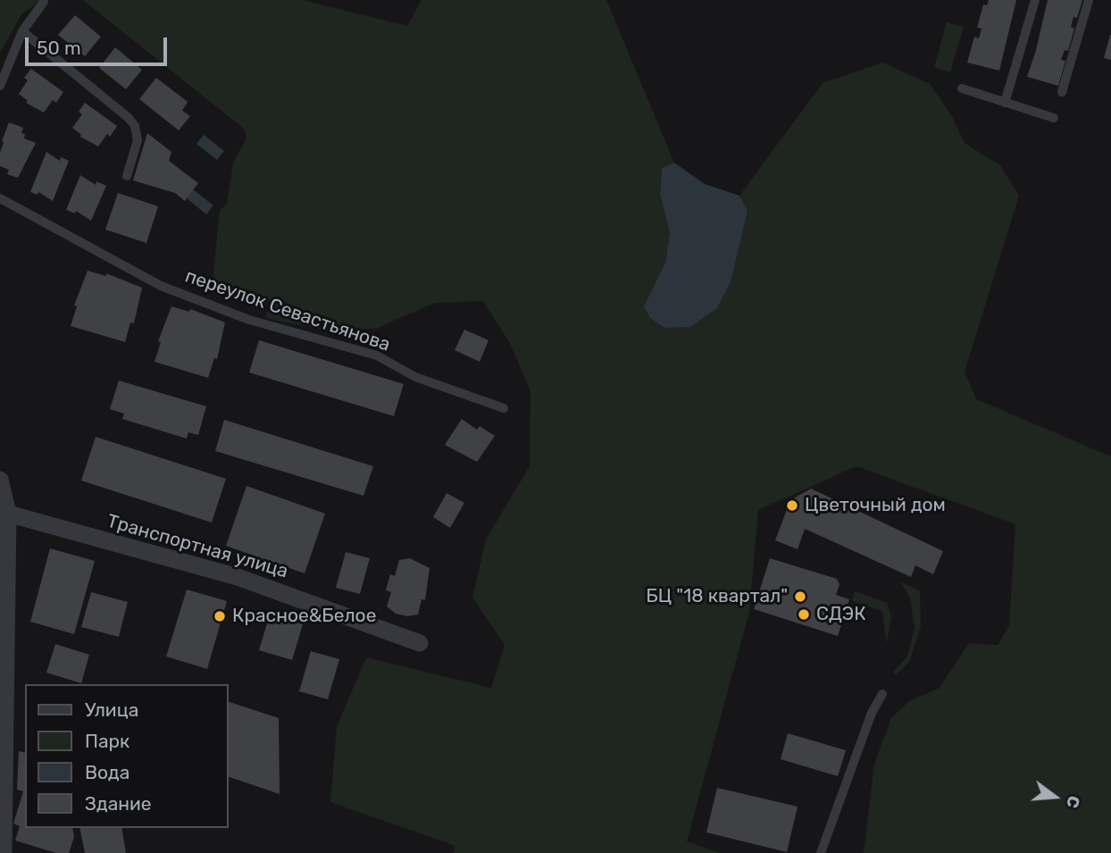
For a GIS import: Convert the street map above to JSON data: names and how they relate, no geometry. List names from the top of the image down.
{
  "streets": {
    "street": ["Транспортная улица"],
    "lane": ["переулок Севастьянова"]
  },
  "places": [
    "Цветочный дом",
    "БЦ \"18 квартал\"",
    "СДЭК",
    "Красное&Белое"
  ],
  "legend": [
    "Улица",
    "Парк",
    "Вода",
    "Здание"
  ],
  "scale_bar": "50 m",
  "north": "right"
}
